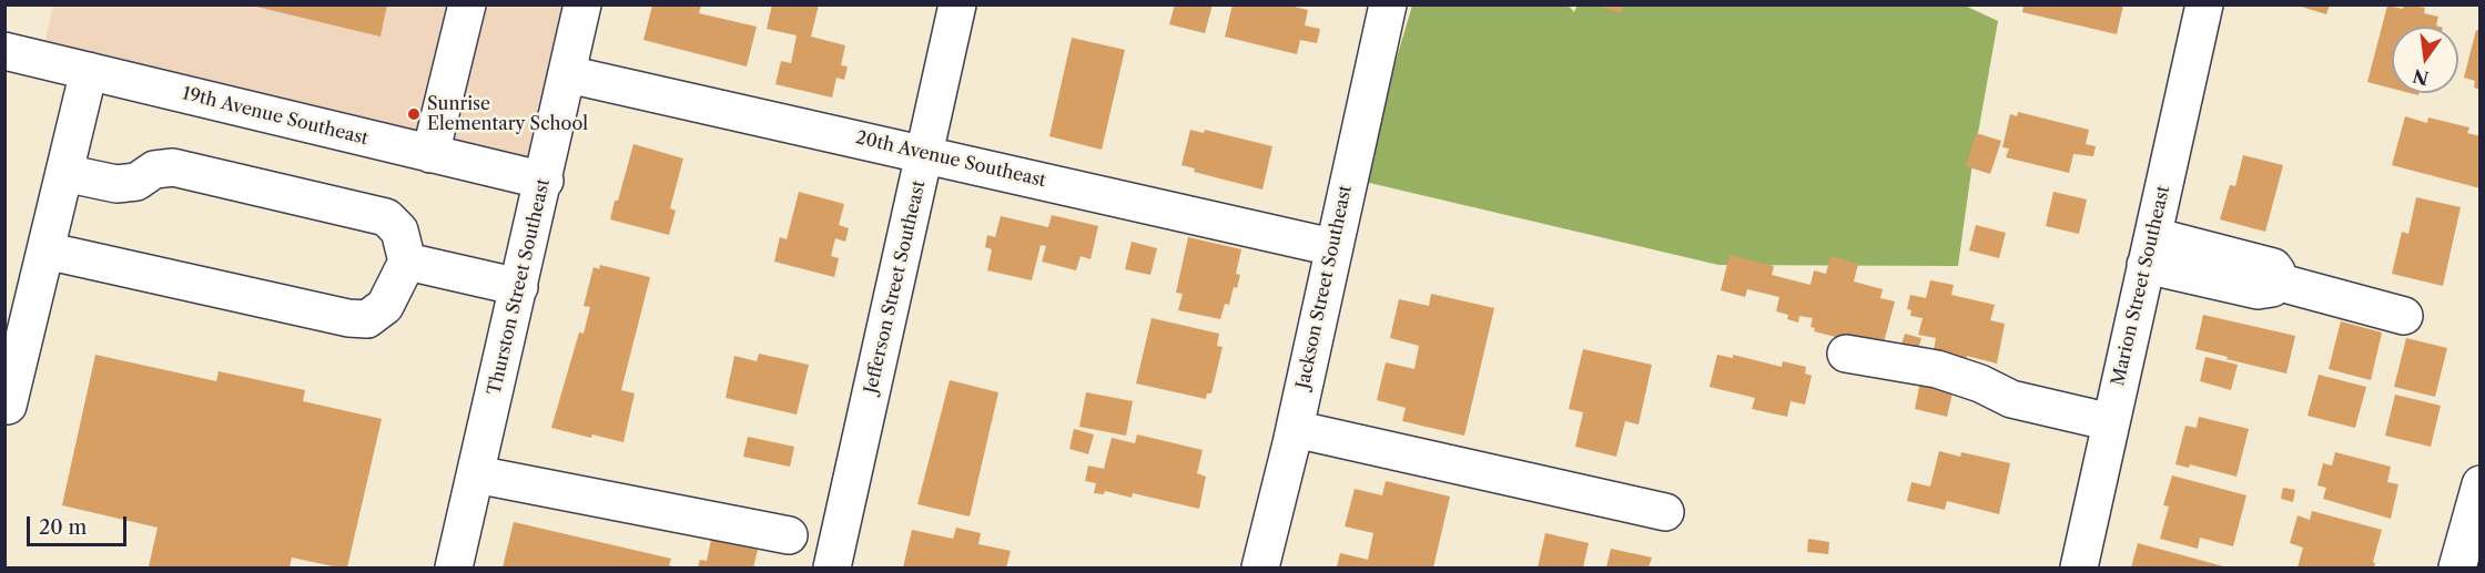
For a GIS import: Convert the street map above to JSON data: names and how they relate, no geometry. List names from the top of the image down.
{
  "streets": {
    "street": [
      "19th Avenue Southeast",
      "20th Avenue Southeast",
      "Marion Street Southeast",
      "Thurston Street Southeast",
      "Jefferson Street Southeast",
      "Jackson Street Southeast"
    ]
  },
  "crossings": [
    ["19th Avenue Southeast", "Thurston Street Southeast"],
    ["20th Avenue Southeast", "Thurston Street Southeast"],
    ["20th Avenue Southeast", "Jefferson Street Southeast"],
    ["20th Avenue Southeast", "Jackson Street Southeast"]
  ],
  "places": ["Sunrise Elementary School"],
  "scale_bar": "20 m",
  "north": "bottom"
}
